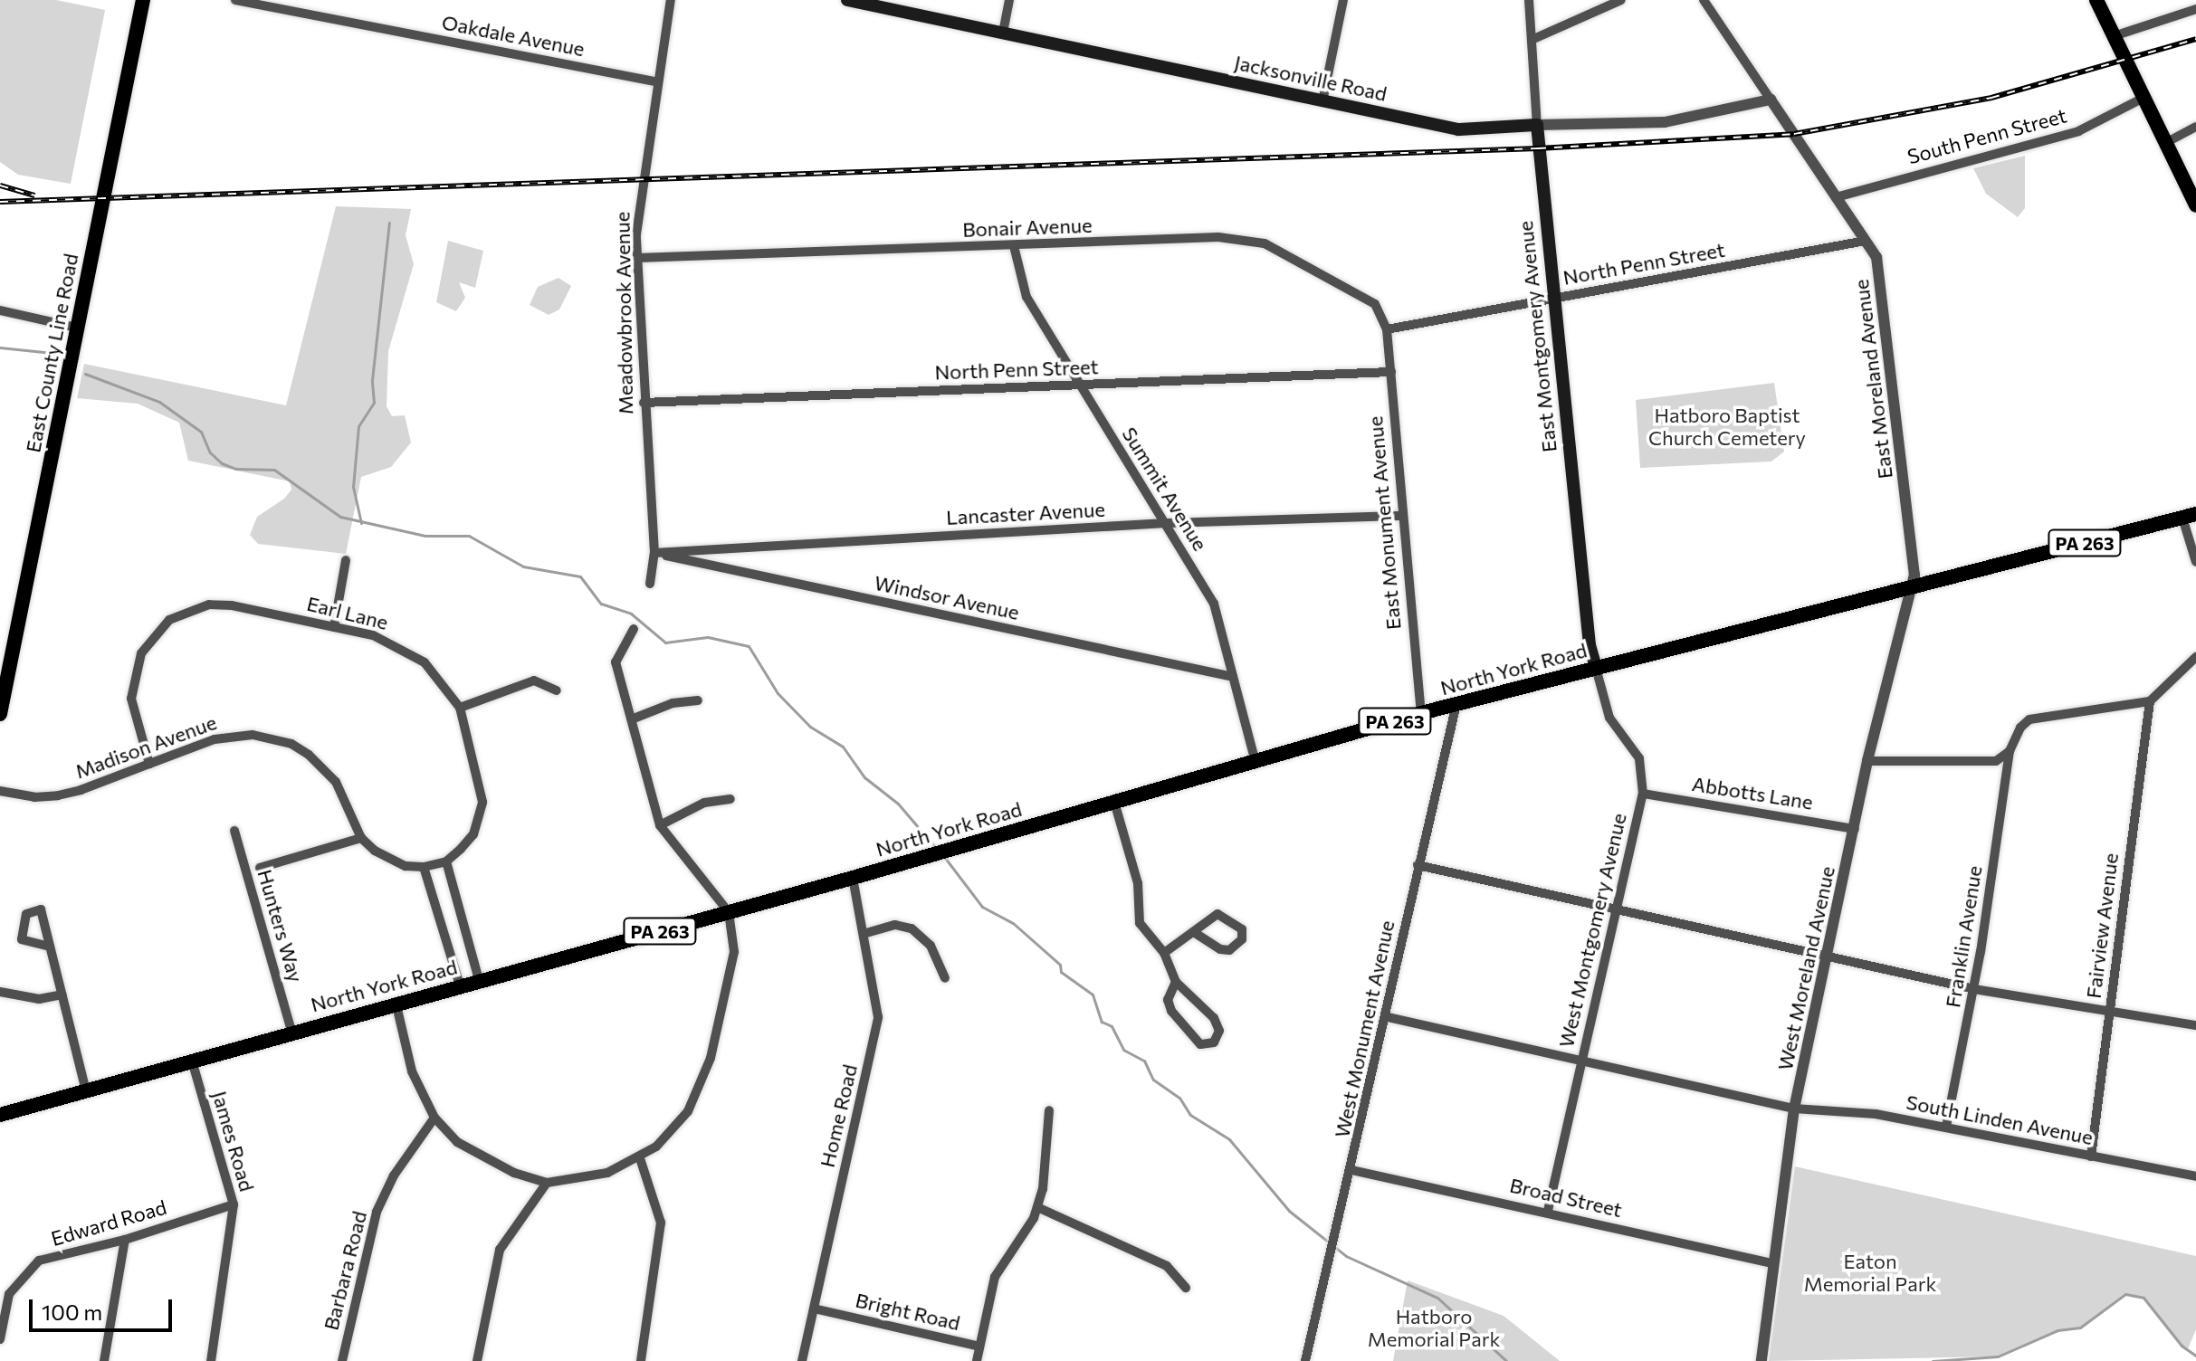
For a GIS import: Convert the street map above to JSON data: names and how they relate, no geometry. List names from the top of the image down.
{
  "streets": {
    "main road": [
      "Jacksonville Road",
      "East Montgomery Avenue",
      "East County Line Road",
      "PA 263",
      "North York Road"
    ],
    "street": [
      "Oakdale Avenue",
      "South Penn Street",
      "Bonair Avenue",
      "North Penn Street",
      "Meadowbrook Avenue",
      "East Moreland Avenue",
      "Summit Avenue",
      "Lancaster Avenue",
      "East Monument Avenue",
      "Windsor Avenue",
      "Earl Lane",
      "Madison Avenue",
      "Abbotts Lane",
      "Hunters Way",
      "Fairview Avenue",
      "West Montgomery Avenue",
      "Franklin Avenue",
      "West Moreland Avenue",
      "West Monument Avenue",
      "Home Road",
      "South Linden Avenue",
      "James Road",
      "Broad Street",
      "Edward Road",
      "Barbara Road",
      "Bright Road"
    ]
  },
  "crossings": [
    ["Oakdale Avenue", "Meadowbrook Avenue"],
    ["Jacksonville Road", "East Montgomery Avenue"],
    ["Jacksonville Road", "East Moreland Avenue"],
    ["South Penn Street", "East Moreland Avenue"],
    ["Bonair Avenue", "North Penn Street"],
    ["Bonair Avenue", "Meadowbrook Avenue"],
    ["Bonair Avenue", "Summit Avenue"],
    ["Bonair Avenue", "East Monument Avenue"],
    ["North Penn Street", "Meadowbrook Avenue"],
    ["North Penn Street", "East Montgomery Avenue"],
    ["North Penn Street", "East Moreland Avenue"],
    ["North Penn Street", "Summit Avenue"],
    ["North Penn Street", "East Monument Avenue"],
    ["Meadowbrook Avenue", "Lancaster Avenue"],
    ["Meadowbrook Avenue", "Windsor Avenue"],
    ["East Montgomery Avenue", "North York Road"],
    ["East Montgomery Avenue", "West Montgomery Avenue"],
    ["East Moreland Avenue", "PA 263"],
    ["East Moreland Avenue", "North York Road"],
    ["East Moreland Avenue", "West Moreland Avenue"],
    ["Summit Avenue", "Lancaster Avenue"],
    ["Summit Avenue", "Windsor Avenue"],
    ["Summit Avenue", "North York Road"],
    ["Lancaster Avenue", "East Monument Avenue"],
    ["Lancaster Avenue", "Windsor Avenue"],
    ["East Monument Avenue", "North York Road"],
    ["PA 263", "North York Road"],
    ["PA 263", "West Moreland Avenue"],
    ["Earl Lane", "Madison Avenue"],
    ["North York Road", "Hunters Way"],
    ["North York Road", "West Montgomery Avenue"],
    ["North York Road", "West Moreland Avenue"],
    ["North York Road", "West Monument Avenue"],
    ["North York Road", "Home Road"],
    ["North York Road", "James Road"],
    ["Abbotts Lane", "West Montgomery Avenue"],
    ["Abbotts Lane", "West Moreland Avenue"],
    ["Fairview Avenue", "South Linden Avenue"],
    ["West Montgomery Avenue", "South Linden Avenue"],
    ["West Montgomery Avenue", "Broad Street"],
    ["Franklin Avenue", "South Linden Avenue"],
    ["West Moreland Avenue", "South Linden Avenue"],
    ["West Moreland Avenue", "Broad Street"],
    ["West Monument Avenue", "South Linden Avenue"],
    ["West Monument Avenue", "Broad Street"],
    ["Home Road", "Bright Road"],
    ["James Road", "Edward Road"]
  ],
  "parks": ["Hatboro Baptist Church Cemetery", "Eaton Memorial Park", "Hatboro Memorial Park"],
  "scale_bar": "100 m"
}
